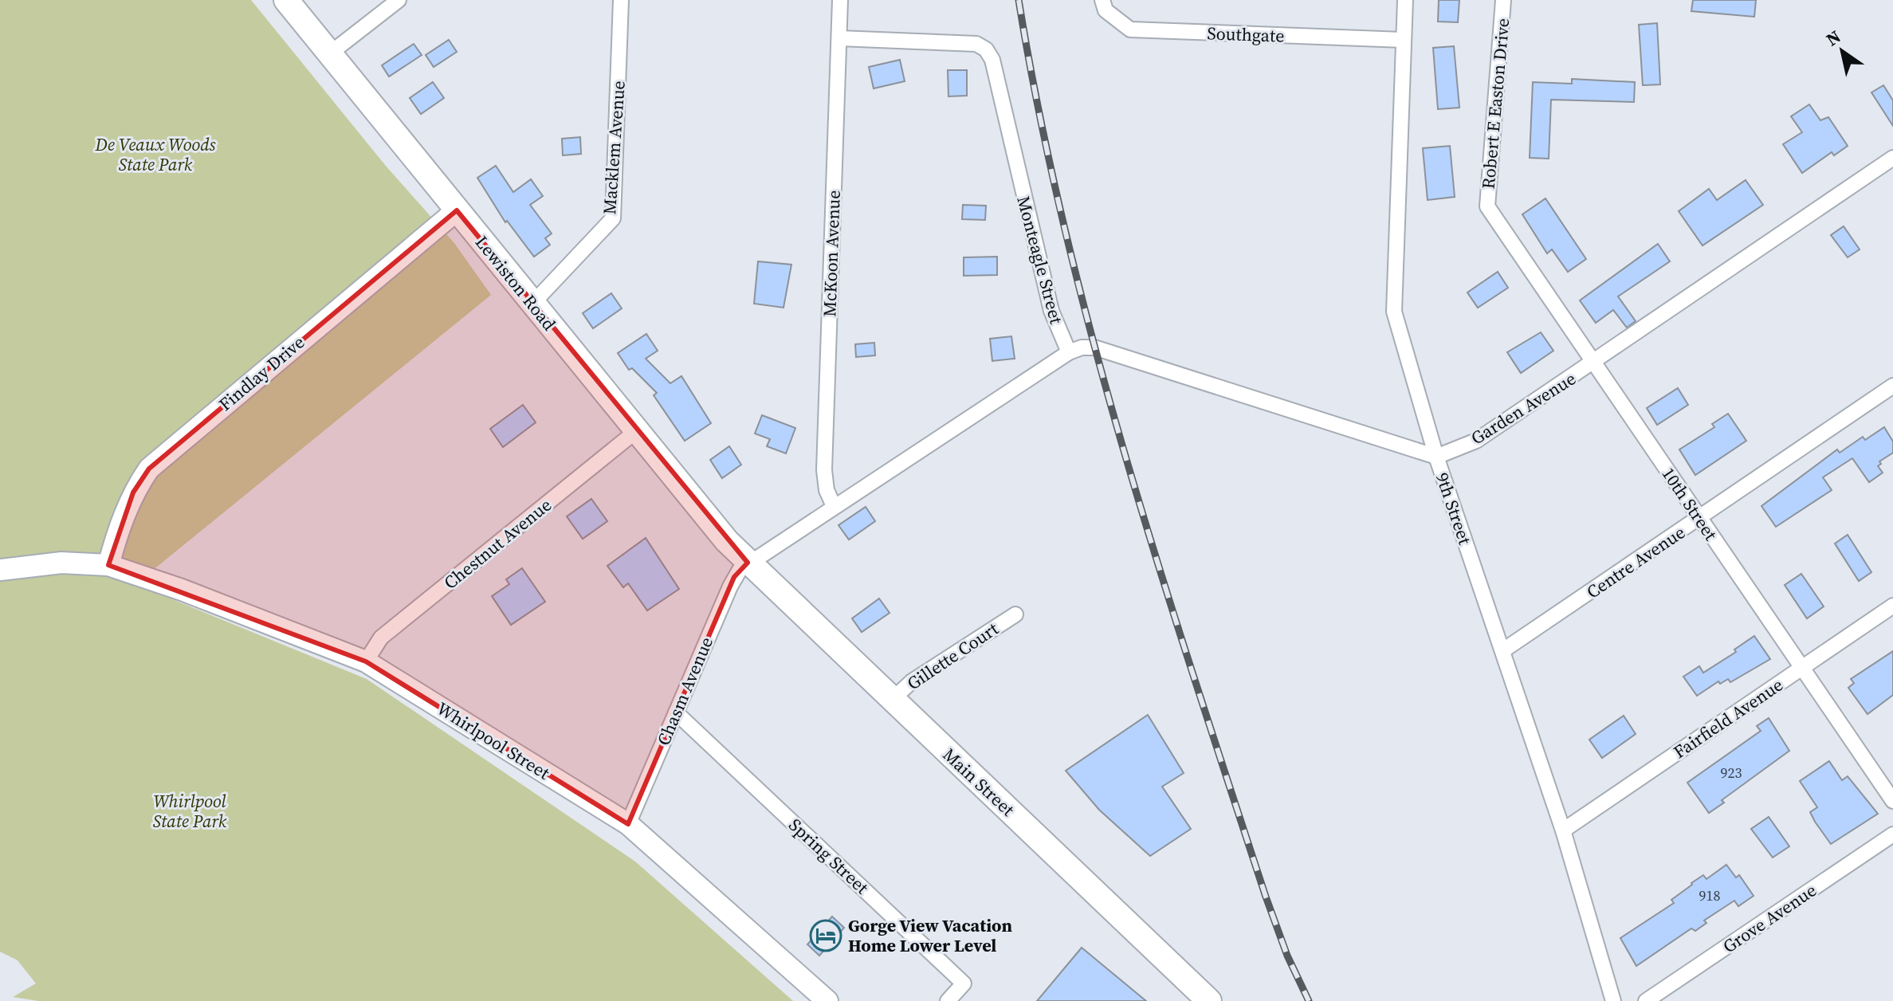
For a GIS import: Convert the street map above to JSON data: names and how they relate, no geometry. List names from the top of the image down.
{
  "streets": {
    "main road": ["Lewiston Road", "Main Street"],
    "street": [
      "Southgate",
      "Robert E Easton Drive",
      "Macklem Avenue",
      "McKoon Avenue",
      "Monteagle Street",
      "Findlay Drive",
      "Garden Avenue",
      "10th Street",
      "9th Street",
      "Chestnut Avenue",
      "Centre Avenue",
      "Gillette Court",
      "Chasm Avenue",
      "Fairfield Avenue",
      "Whirlpool Street",
      "Spring Street",
      "Grove Avenue"
    ]
  },
  "crossings": [
    ["Southgate", "9th Street"],
    ["Robert E Easton Drive", "10th Street"],
    ["Macklem Avenue", "Lewiston Road"],
    ["McKoon Avenue", "Monteagle Street"],
    ["Lewiston Road", "Findlay Drive"],
    ["Lewiston Road", "Chestnut Avenue"],
    ["Lewiston Road", "Chasm Avenue"],
    ["Lewiston Road", "Main Street"],
    ["Findlay Drive", "Whirlpool Street"],
    ["Garden Avenue", "10th Street"],
    ["Garden Avenue", "9th Street"],
    ["10th Street", "Centre Avenue"],
    ["10th Street", "Fairfield Avenue"],
    ["9th Street", "Centre Avenue"],
    ["9th Street", "Fairfield Avenue"],
    ["Chestnut Avenue", "Whirlpool Street"],
    ["Gillette Court", "Main Street"],
    ["Chasm Avenue", "Whirlpool Street"],
    ["Chasm Avenue", "Main Street"],
    ["Chasm Avenue", "Spring Street"]
  ],
  "parks": ["De Veaux Woods State Park", "Whirlpool State Park"],
  "places": {
    "hotel": ["Gorge View Vacation Home Lower Level"]
  },
  "house_numbers": ["923", "918"],
  "north": "top left"
}
